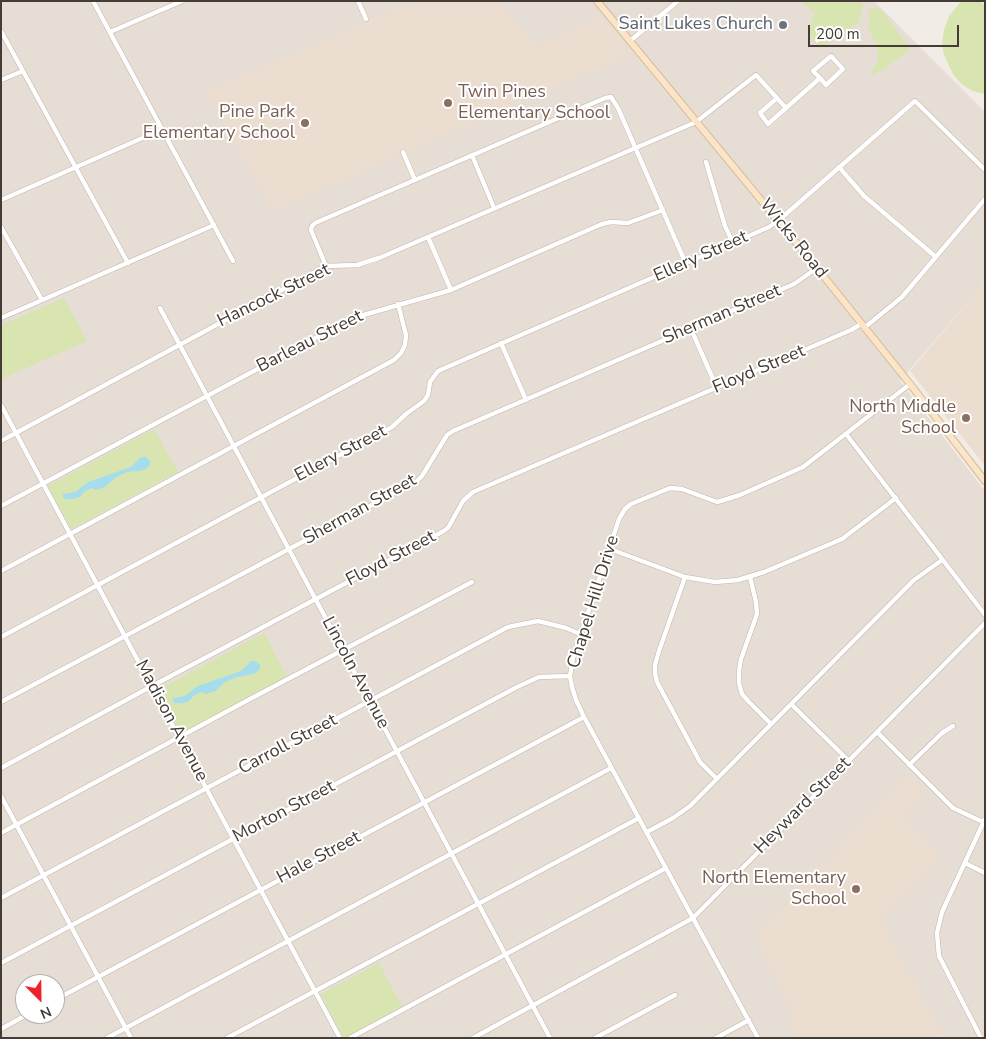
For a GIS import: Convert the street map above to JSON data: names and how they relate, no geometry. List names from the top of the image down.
{
  "streets": {
    "main road": ["Wicks Road"],
    "street": [
      "Ellery Street",
      "Hancock Street",
      "Sherman Street",
      "Barleau Street",
      "Floyd Street",
      "Chapel Hill Drive",
      "Lincoln Avenue",
      "Madison Avenue",
      "Carroll Street",
      "Heyward Street",
      "Morton Street",
      "Hale Street"
    ]
  },
  "crossings": [
    ["Wicks Road", "Ellery Street"],
    ["Wicks Road", "Hancock Street"],
    ["Wicks Road", "Sherman Street"],
    ["Wicks Road", "Floyd Street"],
    ["Wicks Road", "Chapel Hill Drive"],
    ["Ellery Street", "Lincoln Avenue"],
    ["Ellery Street", "Madison Avenue"],
    ["Hancock Street", "Lincoln Avenue"],
    ["Hancock Street", "Madison Avenue"],
    ["Sherman Street", "Lincoln Avenue"],
    ["Sherman Street", "Madison Avenue"],
    ["Barleau Street", "Lincoln Avenue"],
    ["Barleau Street", "Madison Avenue"],
    ["Floyd Street", "Lincoln Avenue"],
    ["Floyd Street", "Madison Avenue"],
    ["Chapel Hill Drive", "Carroll Street"],
    ["Chapel Hill Drive", "Heyward Street"],
    ["Chapel Hill Drive", "Morton Street"],
    ["Chapel Hill Drive", "Hale Street"],
    ["Lincoln Avenue", "Carroll Street"],
    ["Lincoln Avenue", "Heyward Street"],
    ["Lincoln Avenue", "Morton Street"],
    ["Lincoln Avenue", "Hale Street"],
    ["Madison Avenue", "Carroll Street"],
    ["Madison Avenue", "Morton Street"],
    ["Madison Avenue", "Hale Street"]
  ],
  "places": [
    "Saint Lukes Church",
    "Twin Pines Elementary School",
    "Pine Park Elementary School",
    "North Middle School",
    "North Elementary School"
  ],
  "scale_bar": "200 m",
  "north": "bottom right"
}
